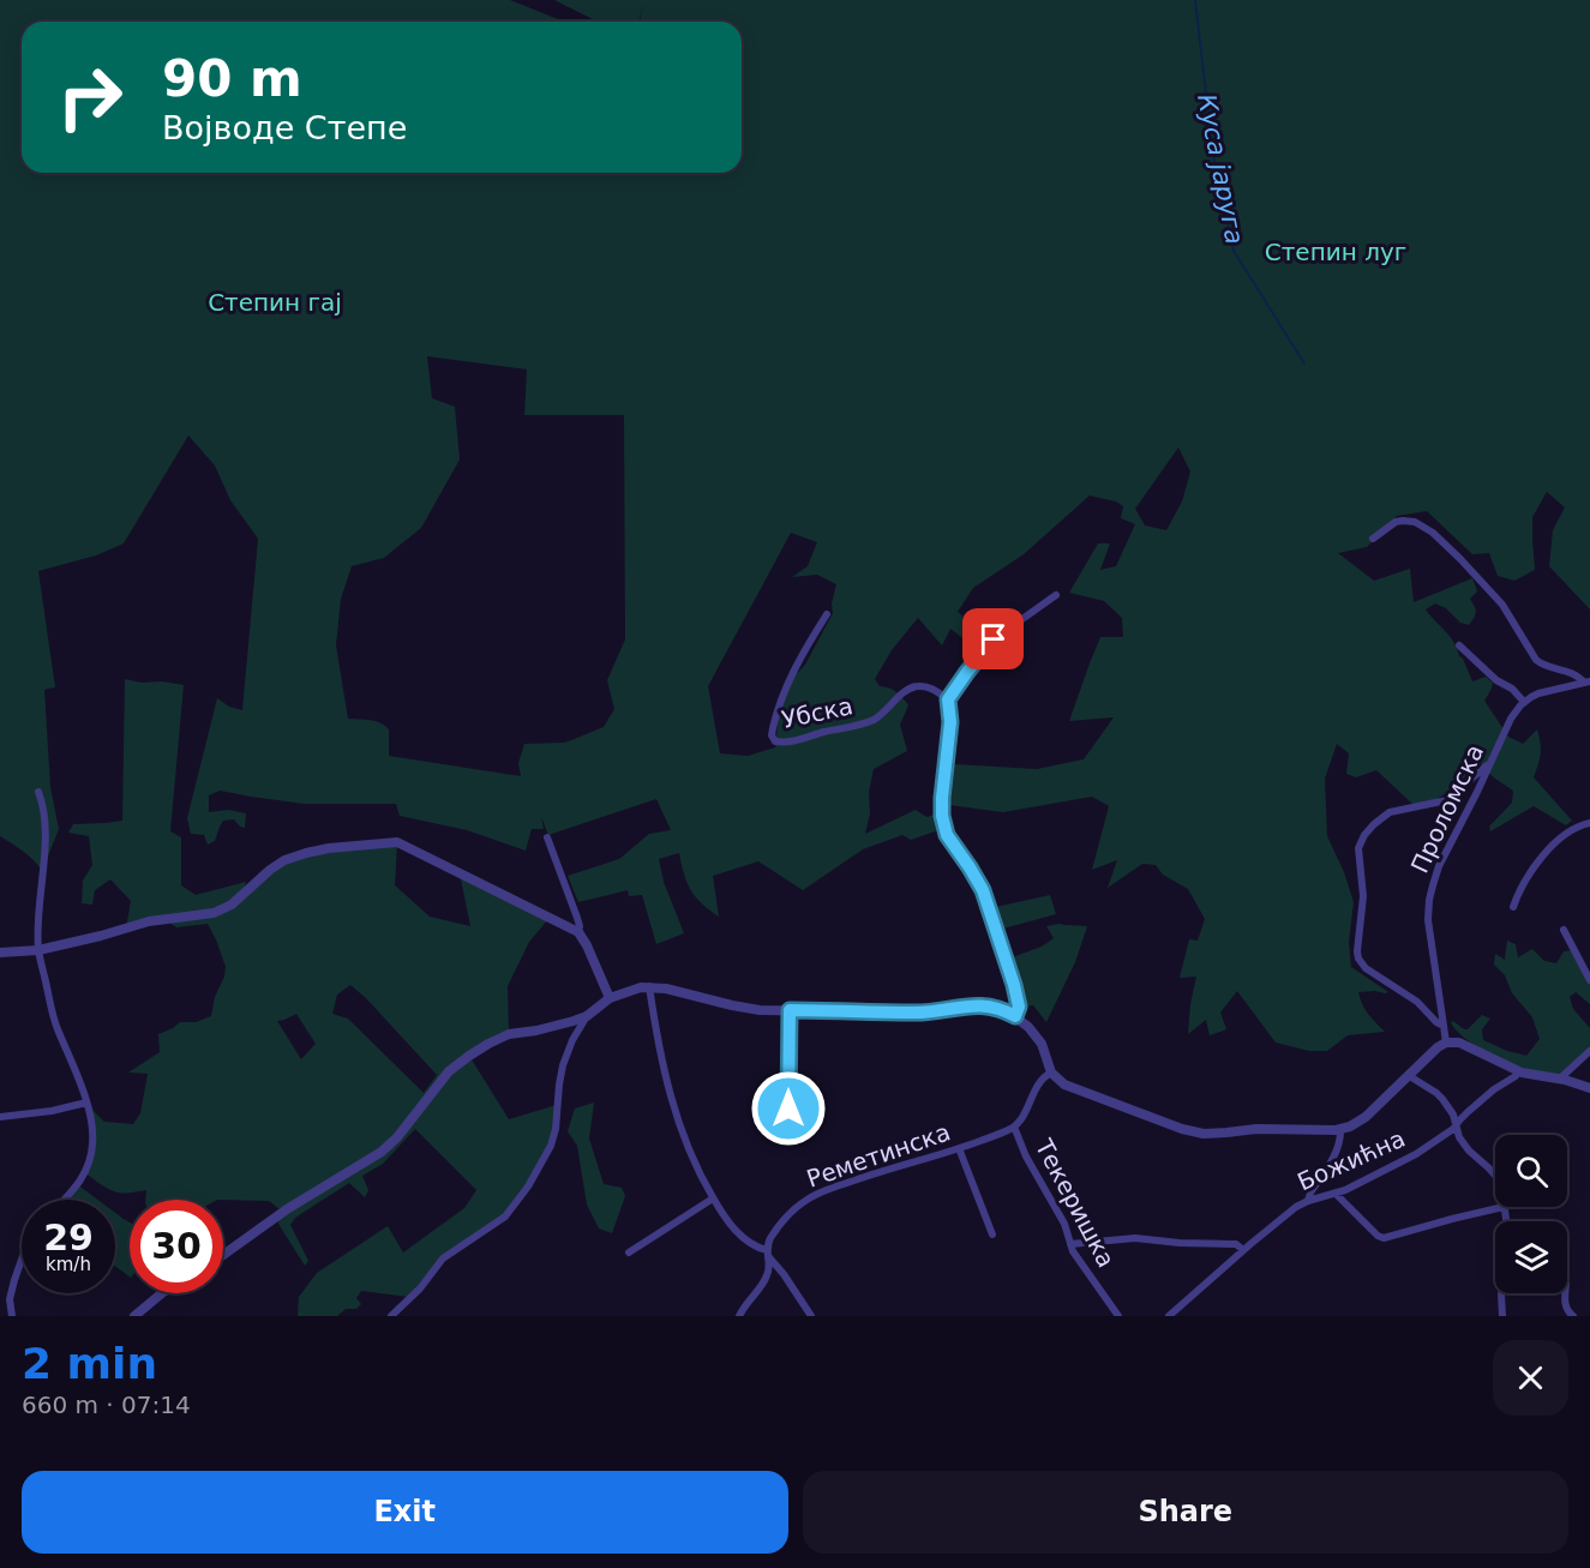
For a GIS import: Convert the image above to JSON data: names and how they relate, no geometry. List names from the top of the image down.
{
  "streets": {
    "street": [
      "Убска",
      "Проломска",
      "Реметинска",
      "Божићна",
      "Текеришка"
    ]
  },
  "crossings": [
    ["Реметинска", "Текеришка"]
  ],
  "water": ["Куса јаруга"],
  "parks": ["Степин луг", "Степин гај"],
  "page": {
    "turn": ["90 m", "Војводе Степе"],
    "speed": "29 km/h",
    "limit": "30",
    "heading": ["2 min", "660 m · 07:14"],
    "buttons": ["Exit", "Share"]
  }
}
